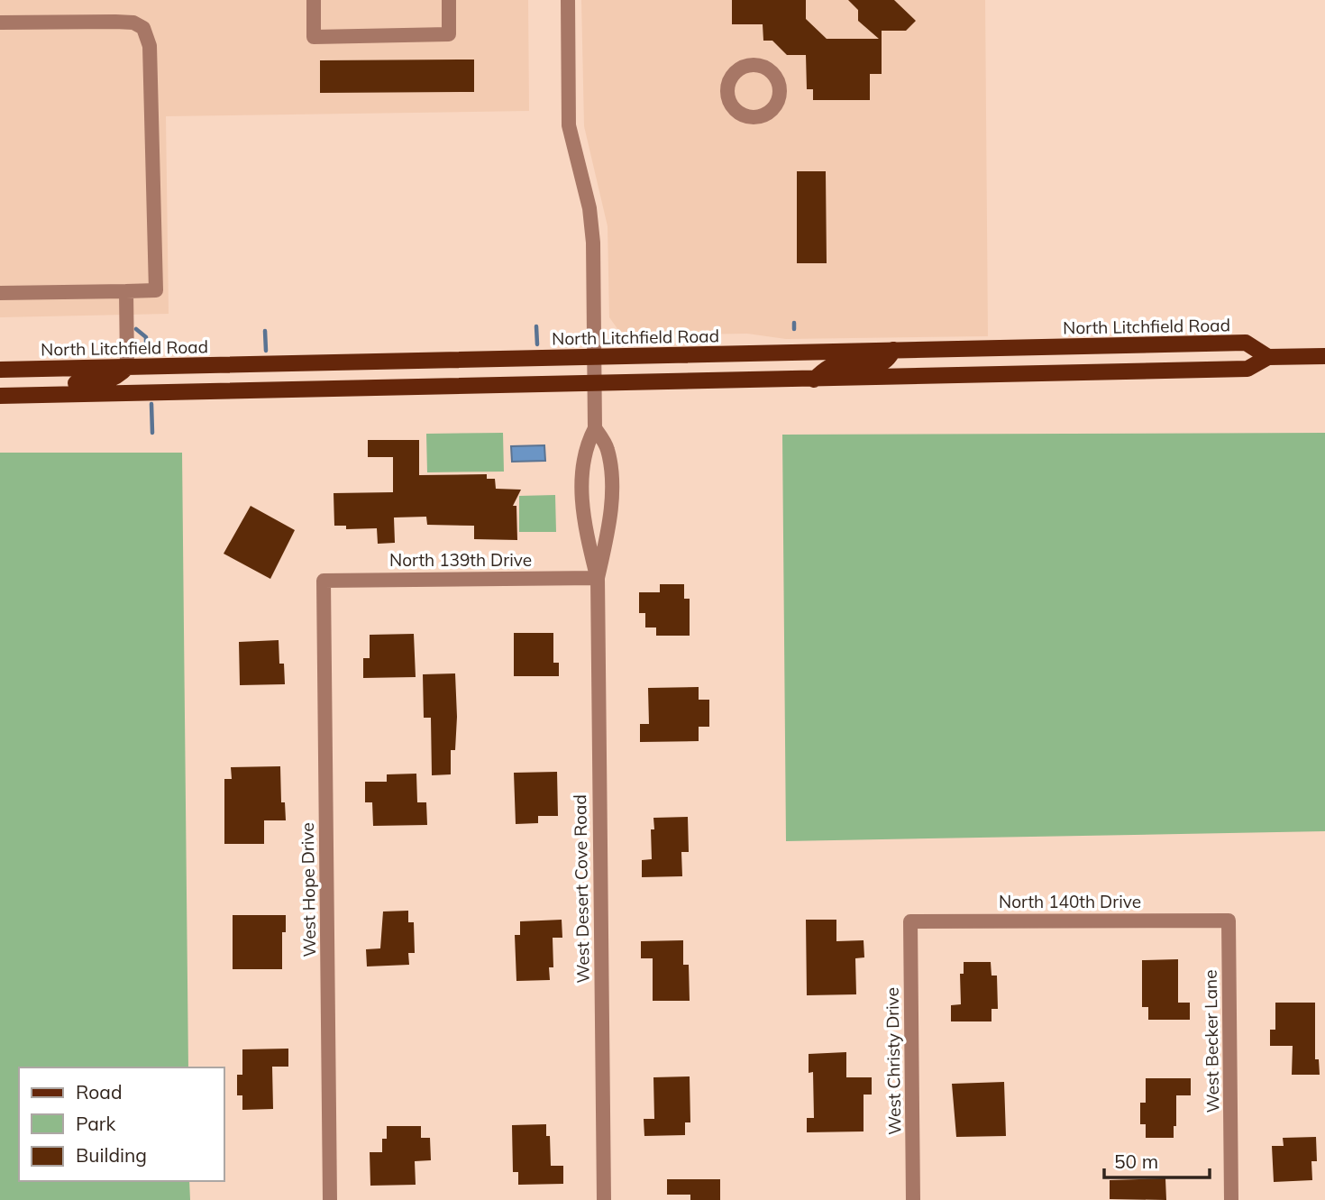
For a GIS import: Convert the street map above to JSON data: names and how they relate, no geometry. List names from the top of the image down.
{
  "streets": {
    "main road": ["North Litchfield Road"],
    "street": [
      "North 139th Drive",
      "West Desert Cove Road",
      "West Hope Drive",
      "North 140th Drive",
      "West Becker Lane",
      "West Christy Drive"
    ]
  },
  "crossings": [
    ["North Litchfield Road", "West Desert Cove Road"],
    ["North 139th Drive", "West Desert Cove Road"],
    ["North 139th Drive", "West Hope Drive"],
    ["North 140th Drive", "West Becker Lane"],
    ["North 140th Drive", "West Christy Drive"]
  ],
  "legend": ["Road", "Park", "Building"],
  "scale_bar": "50 m"
}
